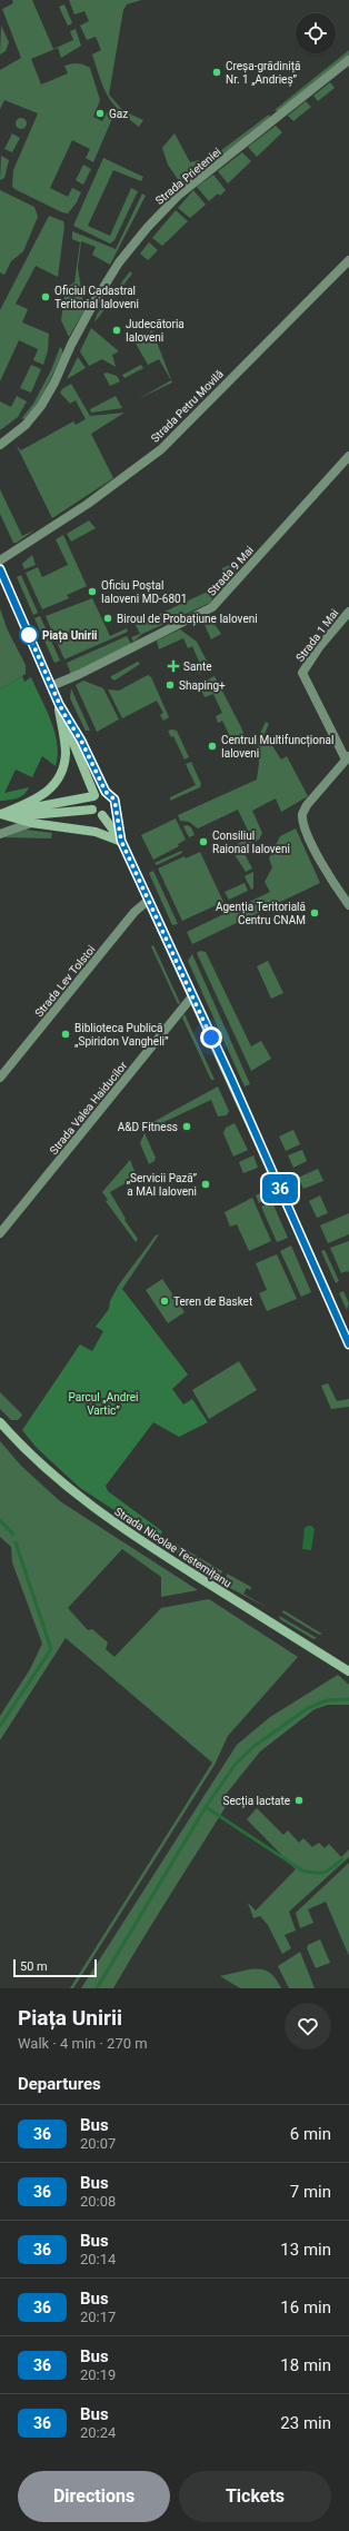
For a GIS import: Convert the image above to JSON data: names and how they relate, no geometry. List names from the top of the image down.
{
  "streets": {
    "main road": ["Strada Nicolae Testemițanu"],
    "street": [
      "Strada Prieteniei",
      "Strada Petru Movilă",
      "Strada 9 Mai",
      "Strada 1 Mai",
      "Strada Lev Tolstoi",
      "Strada Valea Haiducilor"
    ]
  },
  "parks": ["Parcul „Andrei Vartic”"],
  "places": {
    "other": [
      "Creșa-grădiniță Nr. 1 „Andrieș”",
      "Gaz",
      "Oficiul Cadastral Teritorial Ialoveni",
      "Judecătoria Ialoveni",
      "Oficiu Poștal Ialoveni MD-6801",
      "Biroul de Probațiune Ialoveni",
      "Piața Unirii",
      "Shaping+",
      "Centrul Multifuncțional Ialoveni",
      "Consiliul Raional Ialoveni",
      "Agenția Teritorială Centru CNAM",
      "Biblioteca Publică „Spiridon Vangheli”",
      "A&D Fitness",
      "„Servicii Pază” a MAI Ialoveni",
      "Teren de Basket",
      "Secția lactate"
    ],
    "health": ["Sante"]
  },
  "lines": ["bus line 36"],
  "scale_bar": "50 m",
  "page": {
    "on_map": "36",
    "scale": "50 m",
    "heading": [
      ["Piața Unirii", "Walk · 4 min · 270 m"],
      "Departures"
    ],
    "list": [
      {
        "mark": "36",
        "name": "Bus",
        "note": "20:07",
        "value": "6 min"
      },
      {
        "mark": "36",
        "name": "Bus",
        "note": "20:08",
        "value": "7 min"
      },
      {
        "mark": "36",
        "name": "Bus",
        "note": "20:14",
        "value": "13 min"
      },
      {
        "mark": "36",
        "name": "Bus",
        "note": "20:17",
        "value": "16 min"
      },
      {
        "mark": "36",
        "name": "Bus",
        "note": "20:19",
        "value": "18 min"
      },
      {
        "mark": "36",
        "name": "Bus",
        "note": "20:24",
        "value": "23 min"
      }
    ],
    "buttons": ["Directions", "Tickets"]
  }
}
